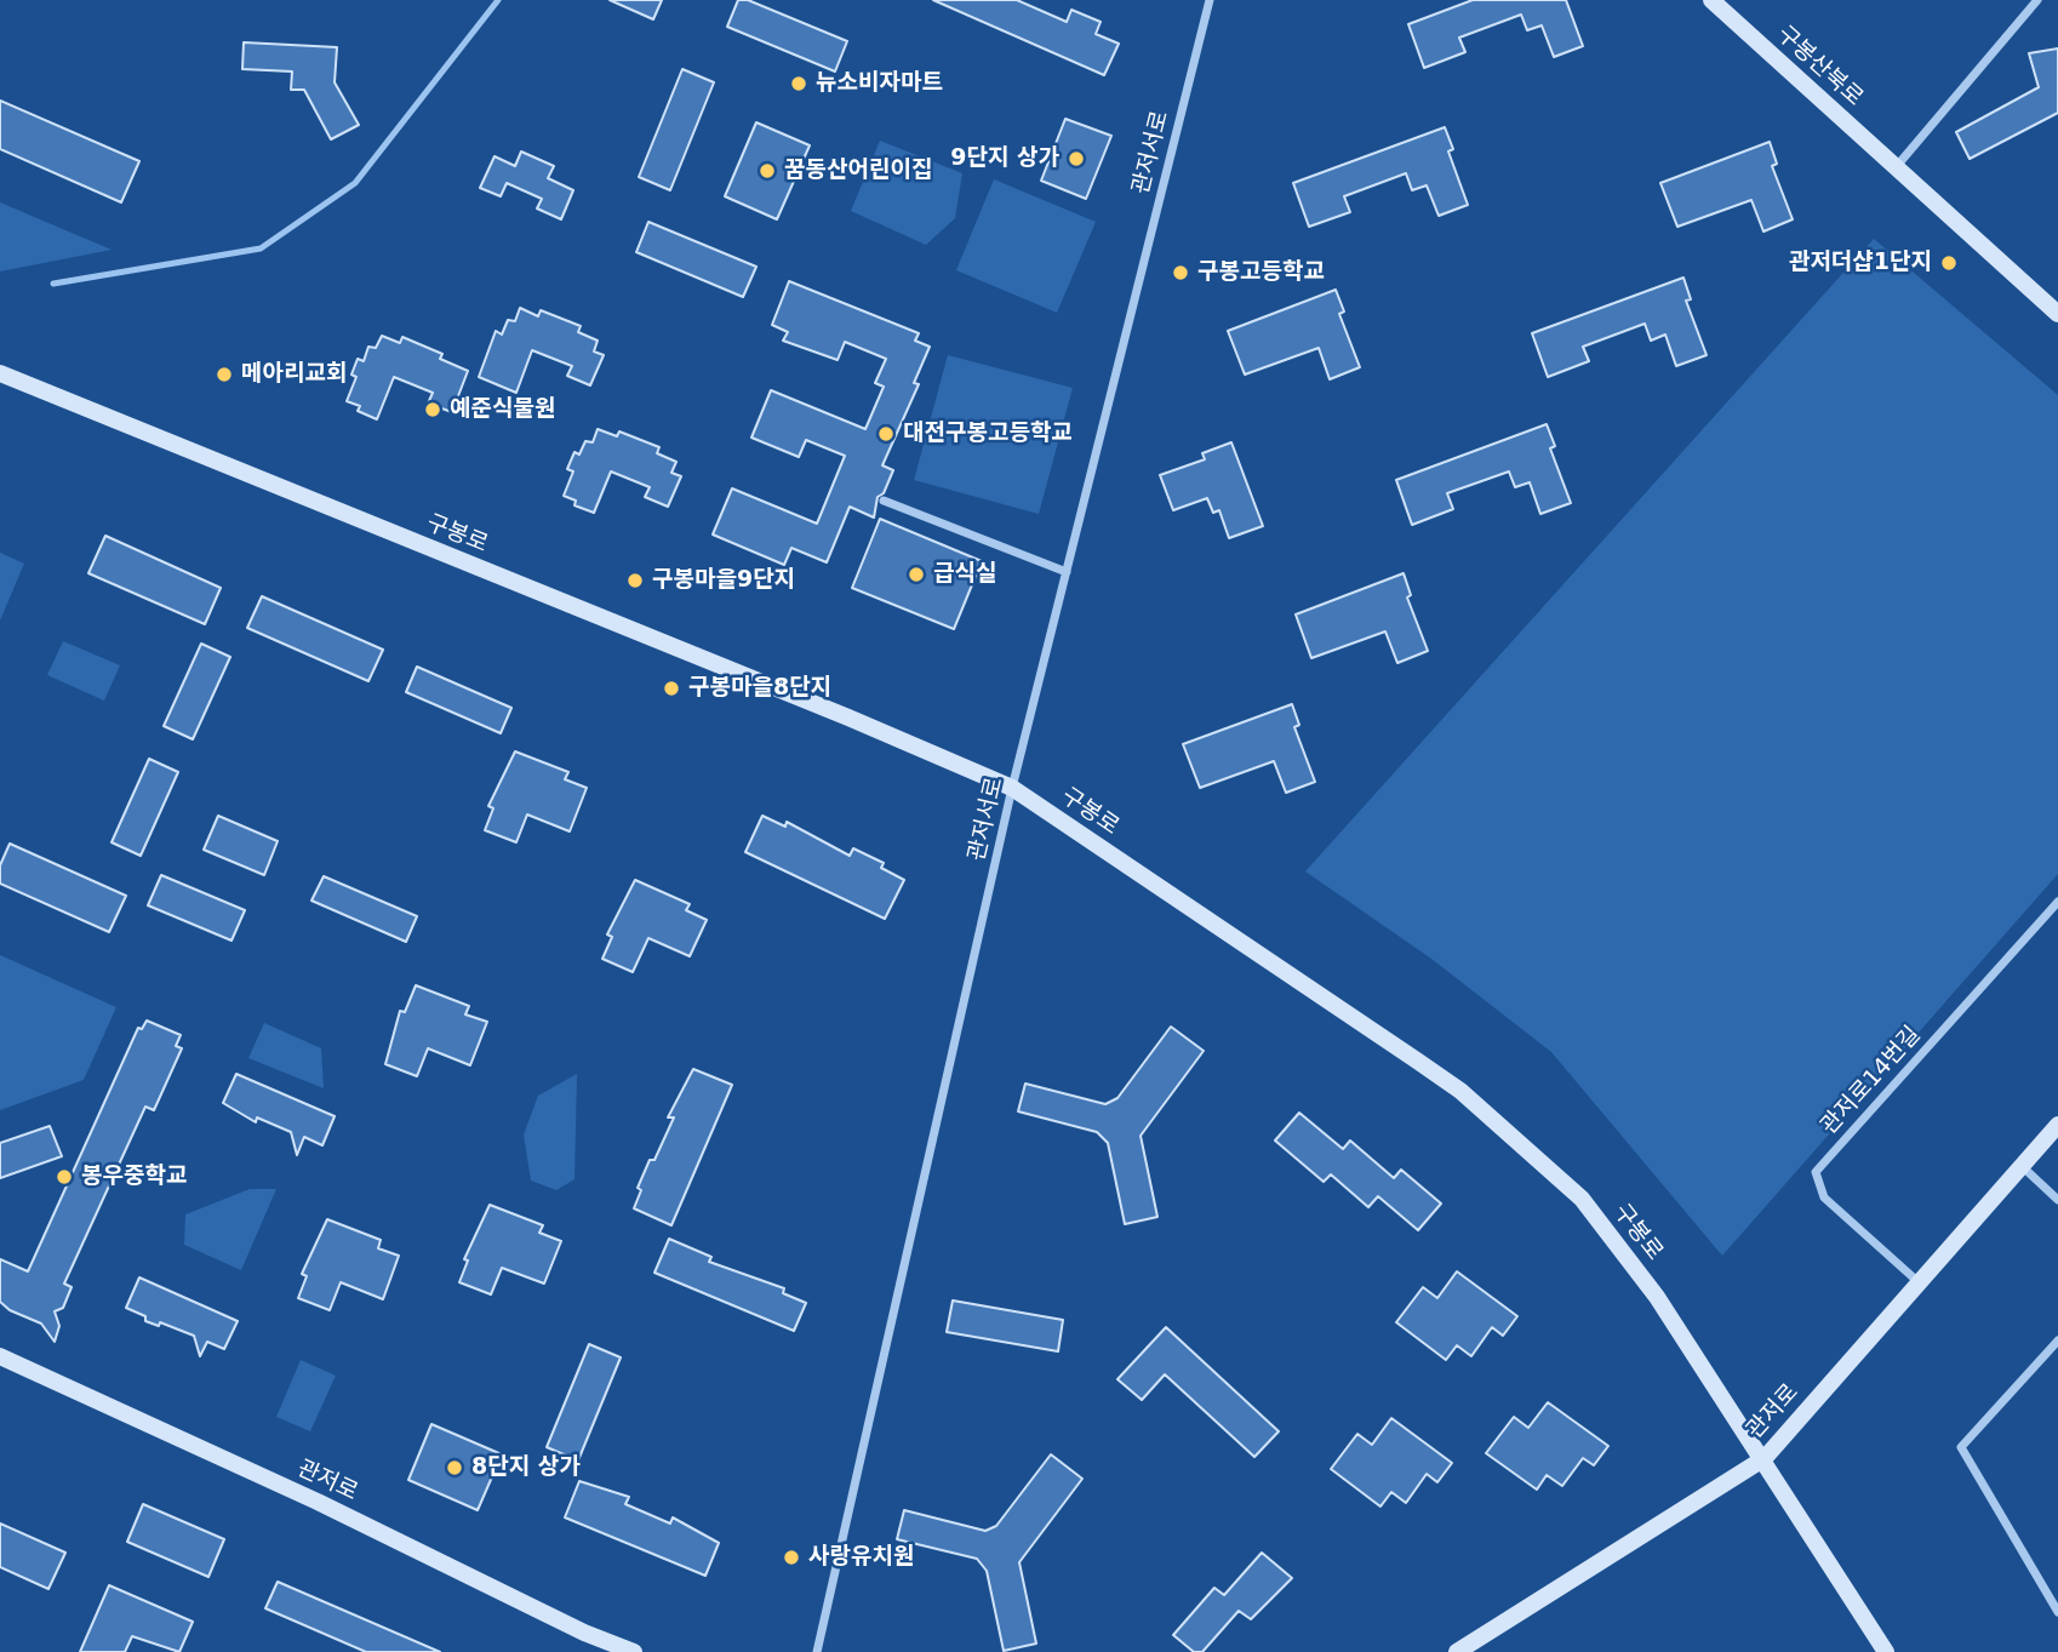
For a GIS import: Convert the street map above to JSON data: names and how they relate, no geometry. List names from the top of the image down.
{
  "streets": {
    "street": [
      "구봉산북로",
      "관저서로",
      "구봉로",
      "관저로14번길",
      "관저로"
    ]
  },
  "crossings": [
    ["관저서로", "구봉로"],
    ["구봉로", "관저로"],
    ["관저로14번길", "관저로"]
  ],
  "places": [
    "뉴소비자마트",
    "9단지 상가",
    "꿈동산어린이집",
    "관저더샵1단지",
    "구봉고등학교",
    "메아리교회",
    "예준식물원",
    "대전구봉고등학교",
    "급식실",
    "구봉마을9단지",
    "구봉마을8단지",
    "봉우중학교",
    "8단지 상가",
    "사랑유치원"
  ]
}
